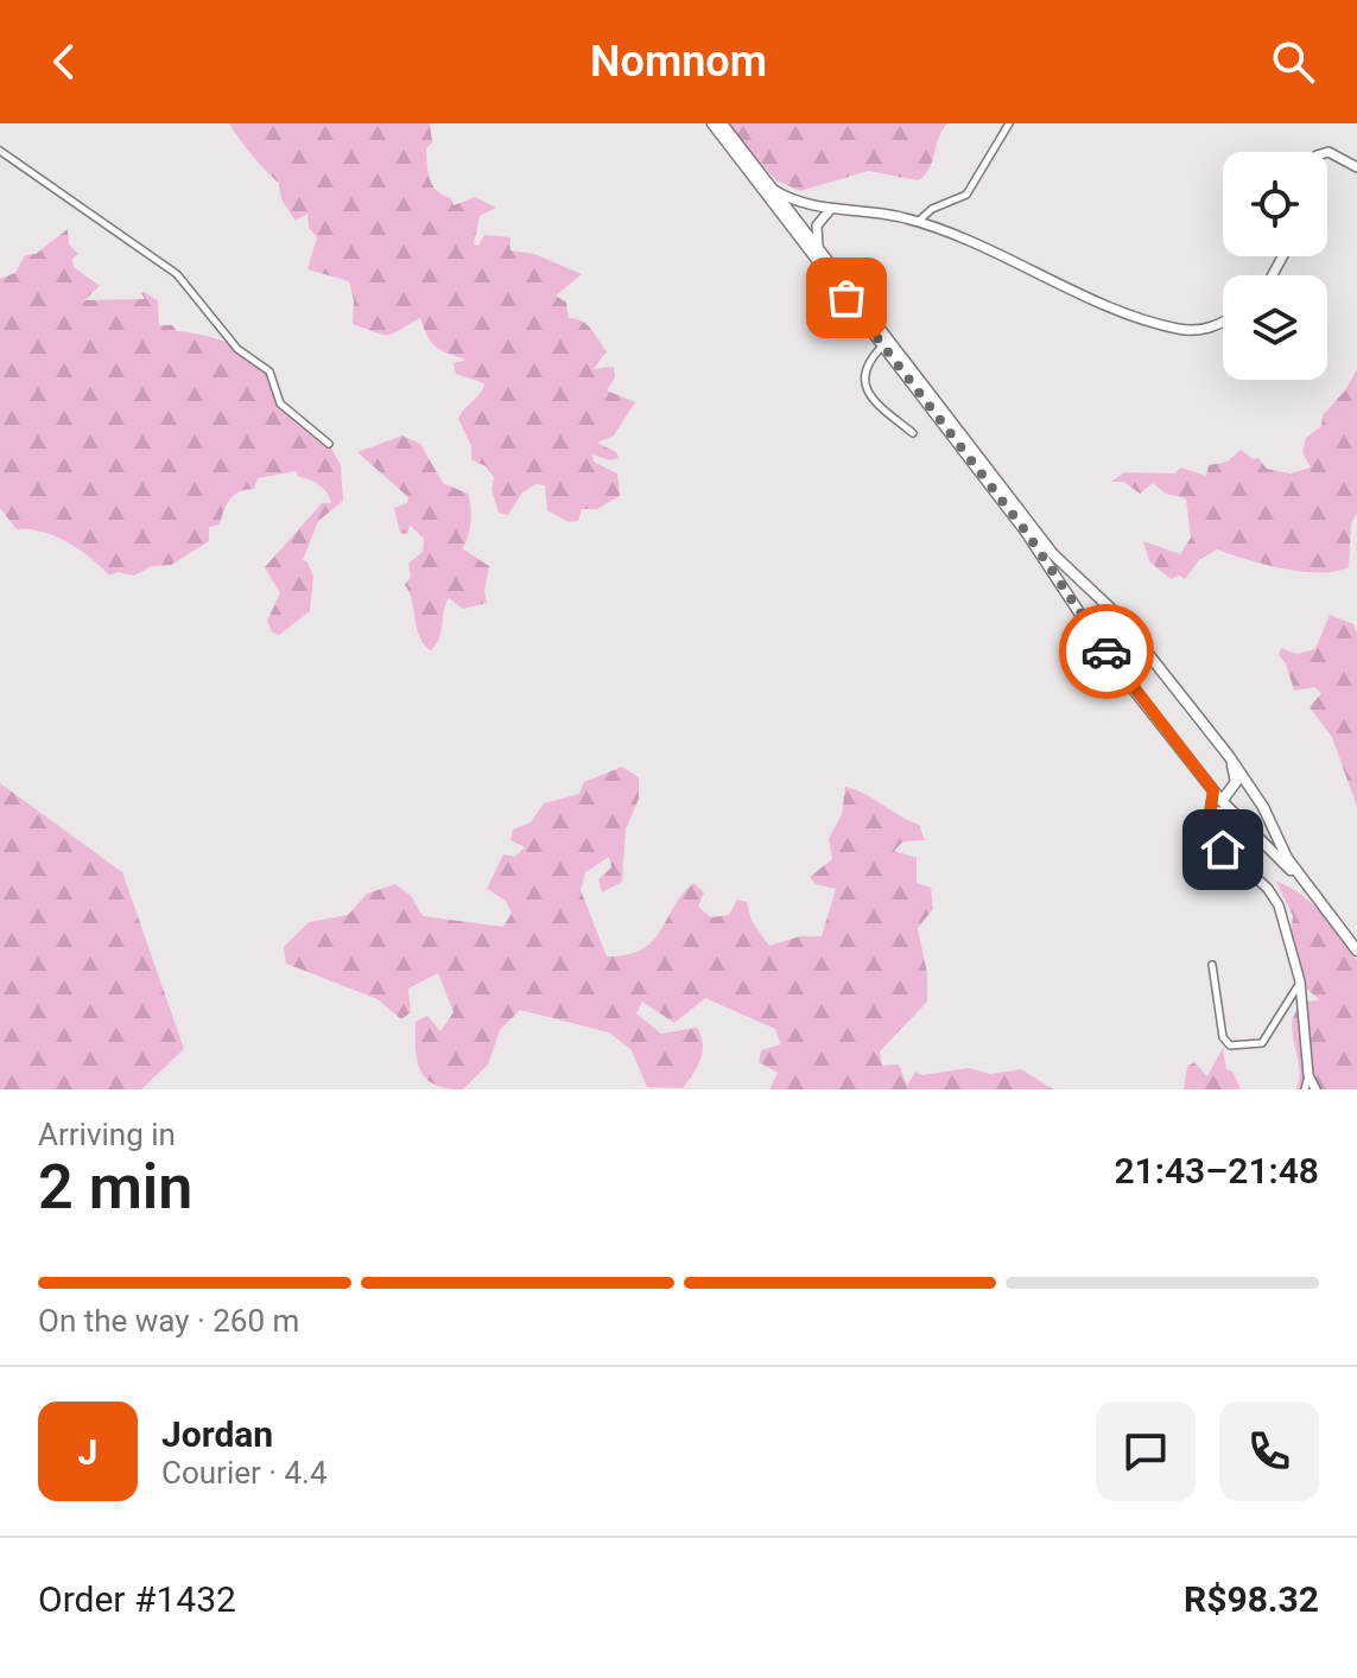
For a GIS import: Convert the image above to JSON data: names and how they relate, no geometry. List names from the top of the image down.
{
  "page": {
    "header": "Nomnom",
    "heading": ["2 min", "Arriving in", "21:43–21:48"],
    "panel": [
      "Jordan",
      "Courier · 4.4",
      "Order #1432",
      "R$98.32"
    ],
    "bar": "On the way · 260 m",
    "round": "J"
  }
}
